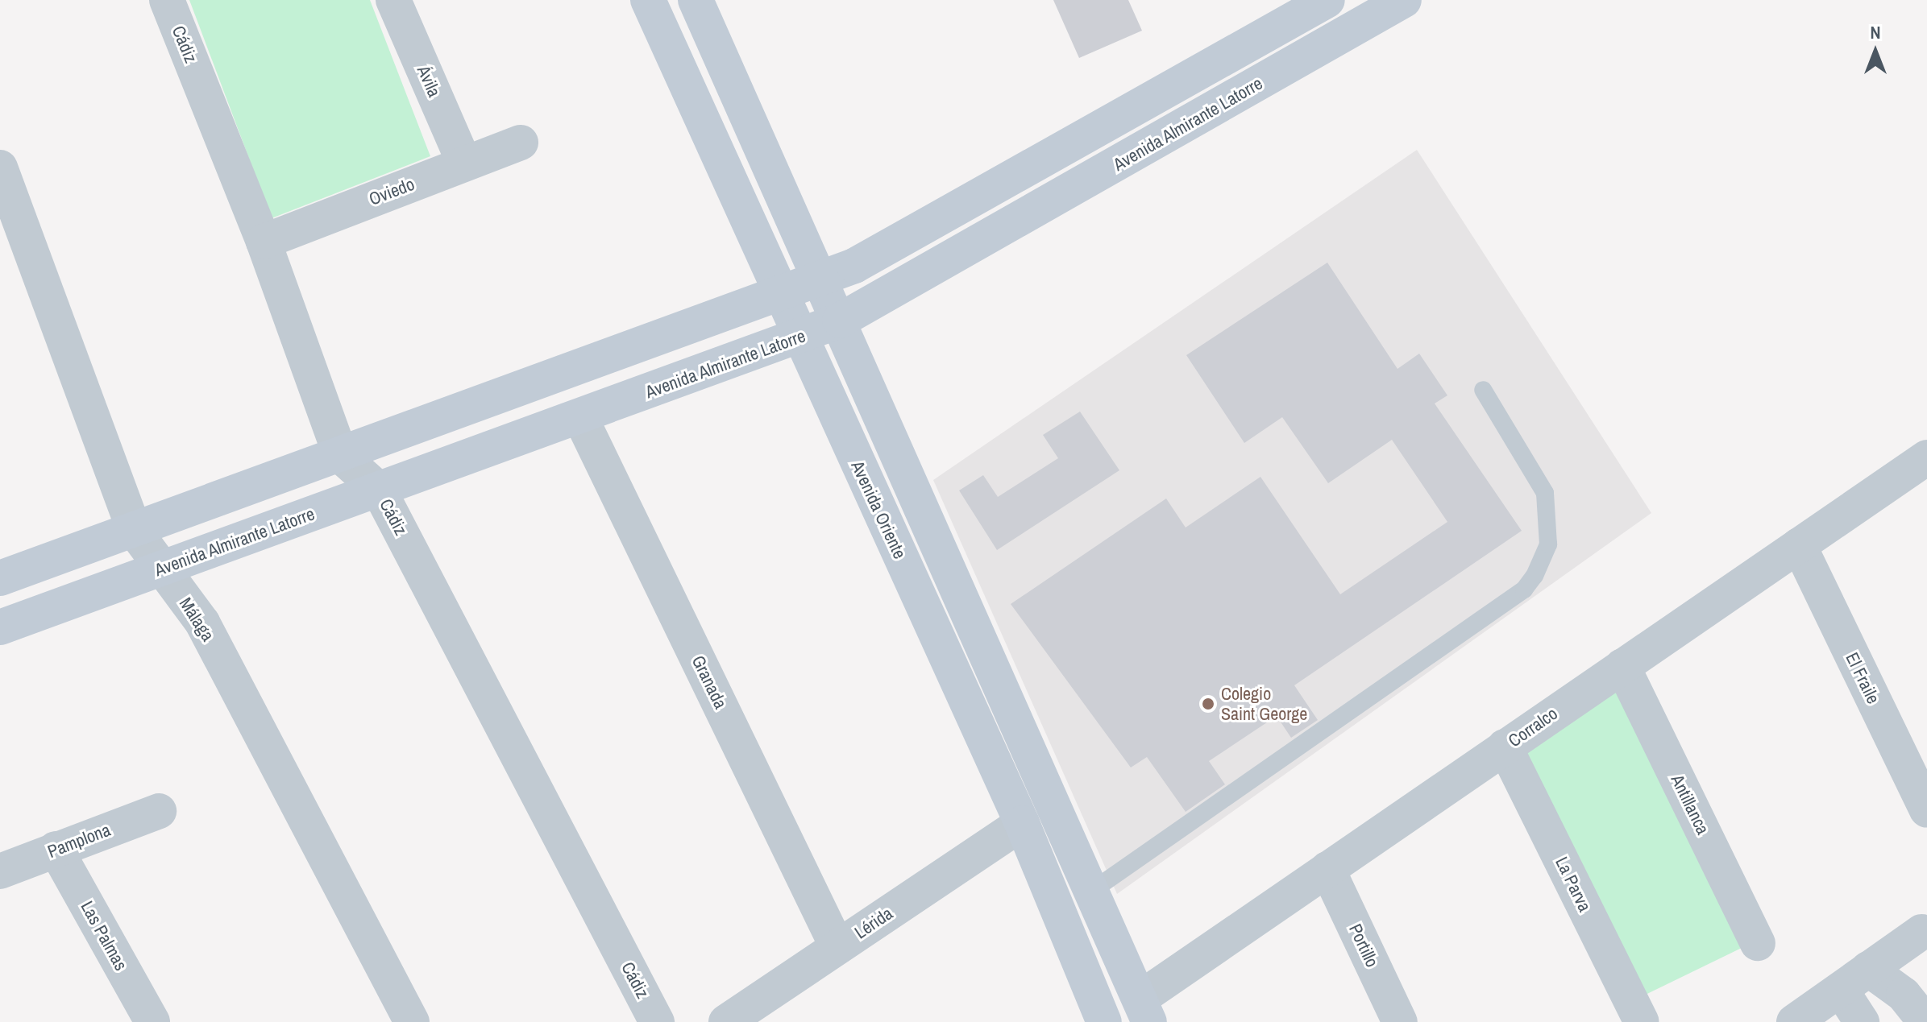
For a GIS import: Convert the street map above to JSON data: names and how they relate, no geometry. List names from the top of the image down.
{
  "streets": {
    "main road": ["Avenida Almirante Latorre", "Avenida Oriente"],
    "street": [
      "Cádiz",
      "Ávila",
      "Oviedo",
      "Málaga",
      "El Fraile",
      "Granada",
      "Corralco",
      "Antillanca",
      "Pamplona",
      "La Parva",
      "Lérida",
      "Las Palmas",
      "Portillo"
    ]
  },
  "crossings": [
    ["Cádiz", "Avenida Almirante Latorre"],
    ["Cádiz", "Oviedo"],
    ["Ávila", "Oviedo"],
    ["Avenida Almirante Latorre", "Avenida Oriente"],
    ["Avenida Almirante Latorre", "Málaga"],
    ["Avenida Almirante Latorre", "Granada"],
    ["Avenida Oriente", "Lérida"],
    ["El Fraile", "Corralco"],
    ["Granada", "Lérida"],
    ["Corralco", "Antillanca"],
    ["Corralco", "La Parva"],
    ["Corralco", "Portillo"],
    ["Pamplona", "Las Palmas"]
  ],
  "places": ["Colegio Saint George"],
  "north": "top"
}
